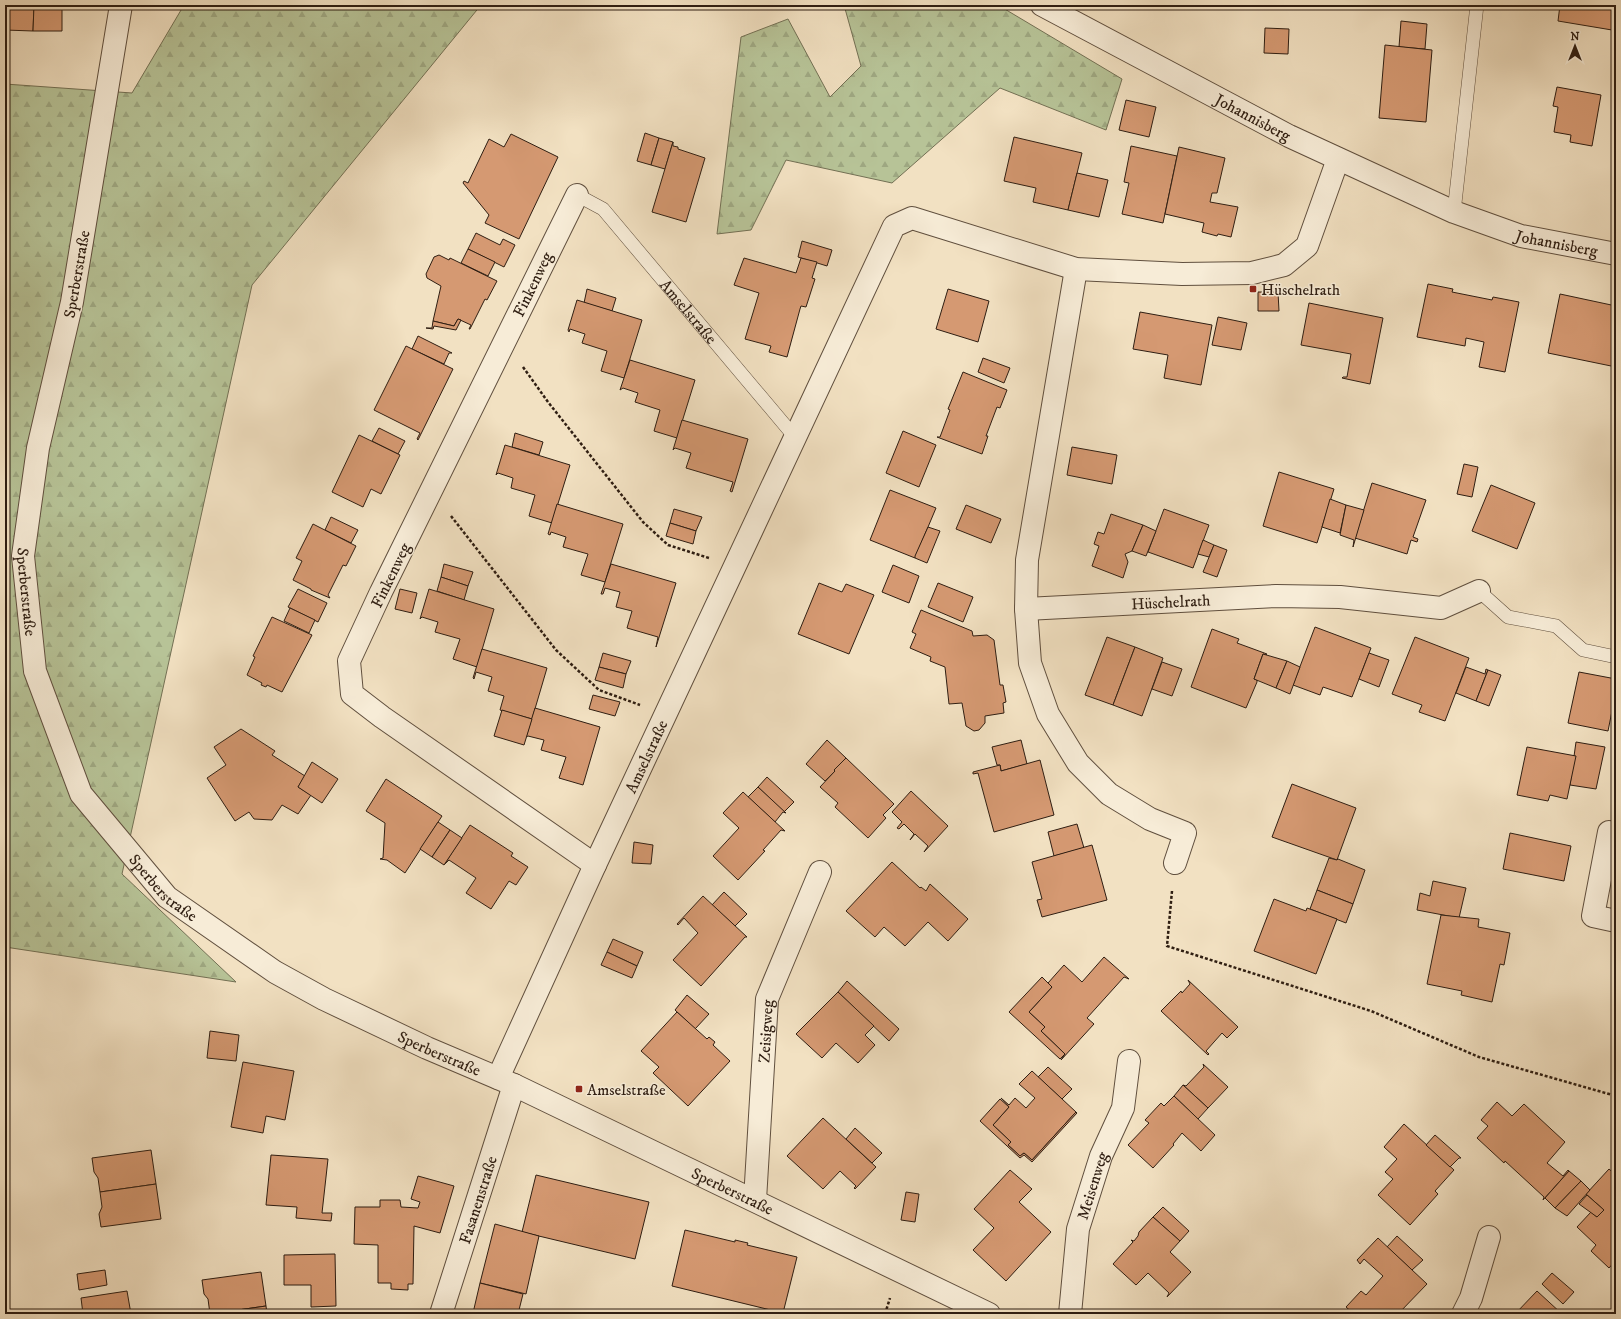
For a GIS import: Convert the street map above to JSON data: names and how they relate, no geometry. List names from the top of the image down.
{
  "streets": {
    "street": [
      "Johannisberg",
      "Sperberstraße",
      "Finkenweg",
      "Amselstraße",
      "Hüschelrath",
      "Zeisigweg",
      "Meisenweg",
      "Fasanenstraße"
    ]
  },
  "crossings": [
    ["Sperberstraße", "Amselstraße"],
    ["Sperberstraße", "Zeisigweg"],
    ["Sperberstraße", "Fasanenstraße"],
    ["Finkenweg", "Amselstraße"],
    ["Amselstraße", "Fasanenstraße"]
  ],
  "places": {
    "transit": ["Hüschelrath", "Amselstraße"]
  },
  "north": "top"
}
